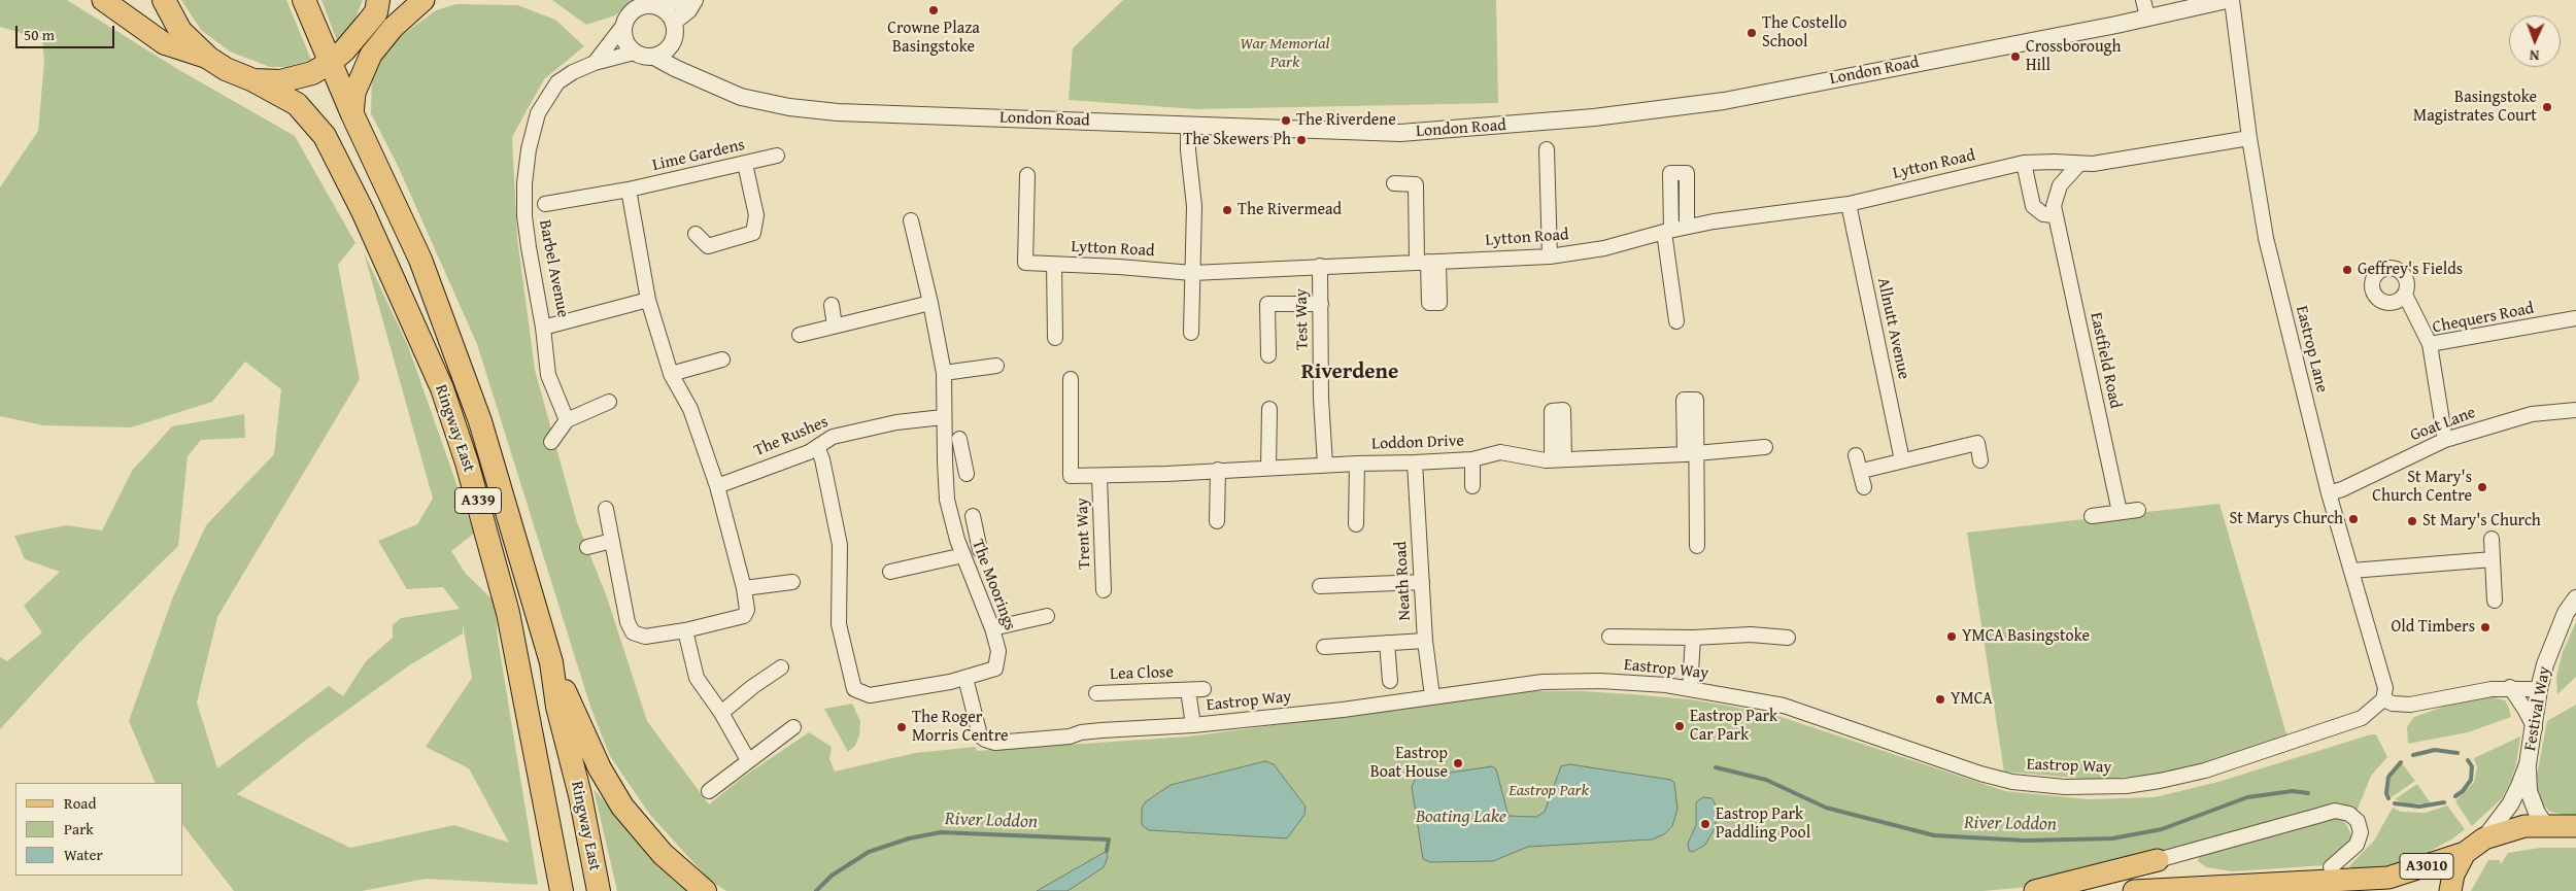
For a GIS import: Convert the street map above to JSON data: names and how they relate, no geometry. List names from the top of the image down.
{
  "streets": {
    "highway": ["Ringway East", "A339"],
    "main road": ["A3010"],
    "street": [
      "London Road",
      "Lime Gardens",
      "Lytton Road",
      "Barbel Avenue",
      "Chequers Road",
      "Test Way",
      "Allnutt Avenue",
      "Eastrop Lane",
      "Eastfield Road",
      "Goat Lane",
      "The Rushes",
      "Loddon Drive",
      "Trent Way",
      "Neath Road",
      "The Moorings",
      "Eastrop Way",
      "Lea Close",
      "Festival Way"
    ]
  },
  "crossings": [
    ["London Road", "Barbel Avenue"],
    ["Lytton Road", "Test Way"],
    ["Lytton Road", "Allnutt Avenue"],
    ["Chequers Road", "Goat Lane"],
    ["Test Way", "Loddon Drive"],
    ["Eastrop Lane", "Goat Lane"],
    ["Eastrop Lane", "Eastrop Way"],
    ["The Rushes", "The Moorings"],
    ["Loddon Drive", "Trent Way"],
    ["Loddon Drive", "Neath Road"],
    ["Neath Road", "Eastrop Way"],
    ["The Moorings", "Eastrop Way"],
    ["Eastrop Way", "Lea Close"]
  ],
  "districts": ["Riverdene"],
  "water": ["Boating Lake", "River Loddon"],
  "parks": ["War Memorial Park", "Eastrop Park"],
  "places": [
    "Crowne Plaza Basingstoke",
    "The Costello School",
    "Crossborough Hill",
    "Basingstoke Magistrates Court",
    "The Riverdene",
    "The Skewers Ph",
    "The Rivermead",
    "Geffrey's Fields",
    "St Mary's Church Centre",
    "St Marys Church",
    "St Mary's Church",
    "Old Timbers",
    "YMCA Basingstoke",
    "YMCA",
    "Eastrop Park Car Park",
    "The Roger Morris Centre",
    "Eastrop Boat House",
    "Eastrop Park Paddling Pool"
  ],
  "legend": ["Road", "Park", "Water"],
  "scale_bar": "50 m",
  "north": "bottom"
}
